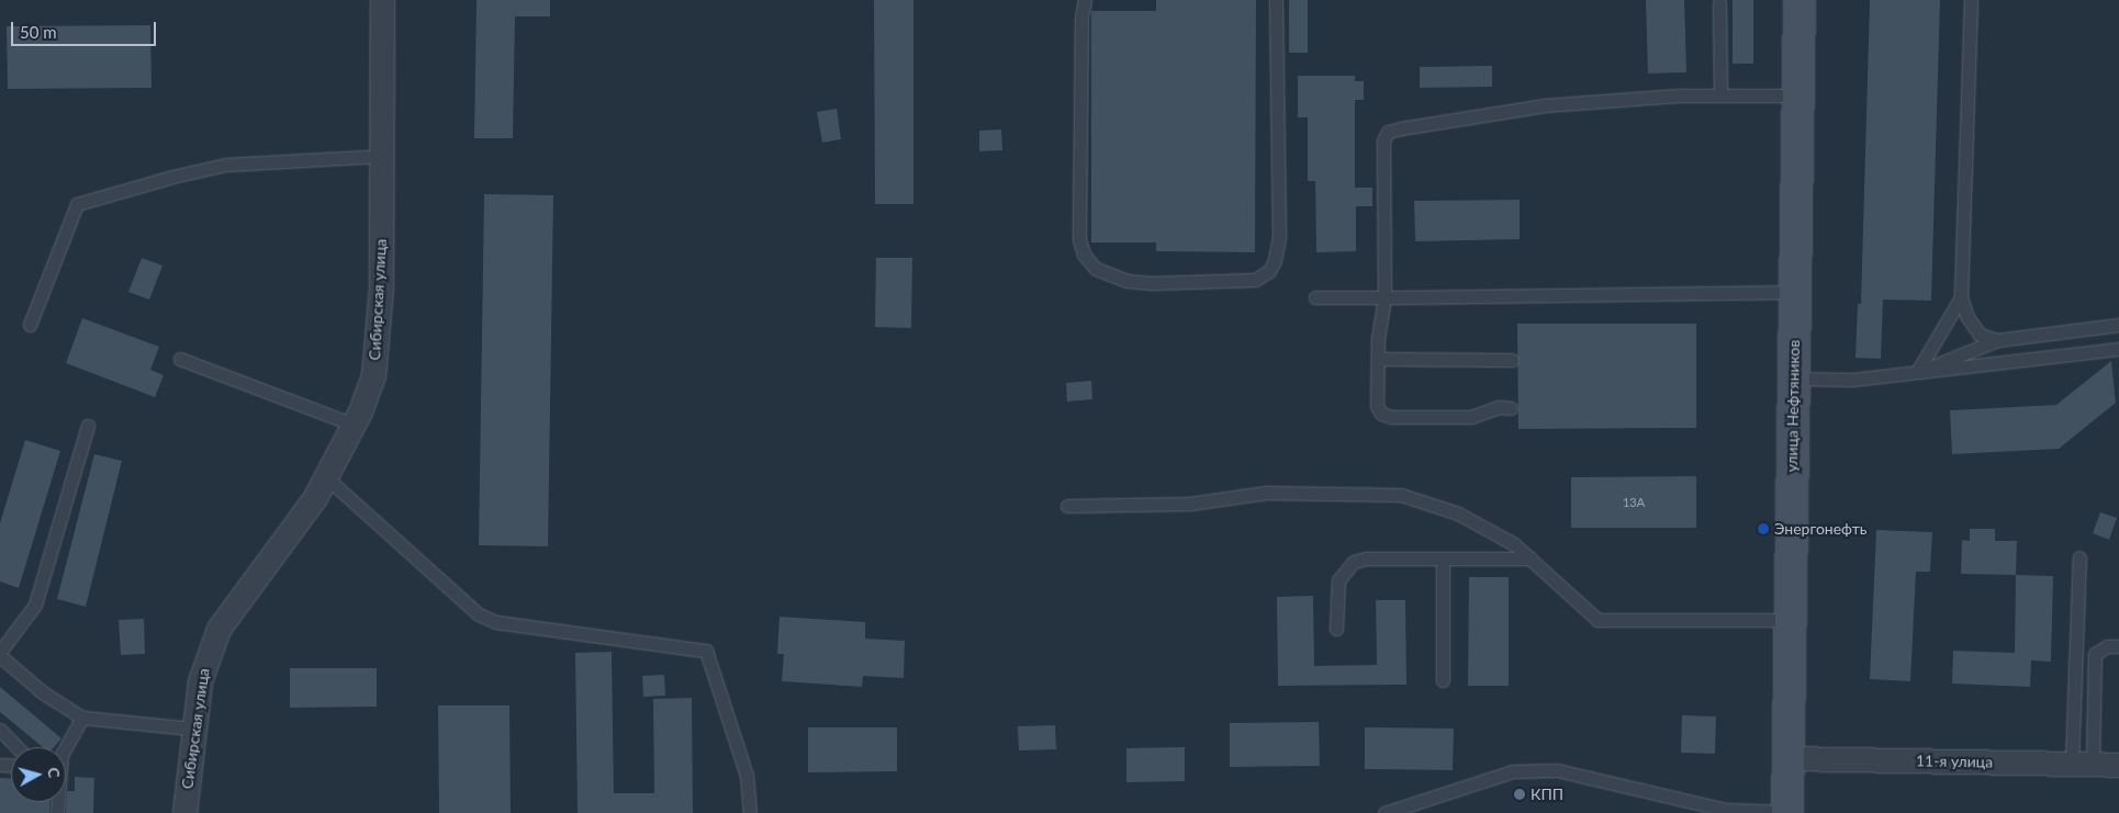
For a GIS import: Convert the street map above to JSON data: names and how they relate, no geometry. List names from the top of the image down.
{
  "streets": {
    "street": ["Сибирская улица", "улица Нефтяников", "11-я улица"]
  },
  "crossings": [
    ["улица Нефтяников", "11-я улица"]
  ],
  "places": ["Энергонефть", "КПП"],
  "house_numbers": ["13А"],
  "scale_bar": "50 m",
  "north": "right"
}
